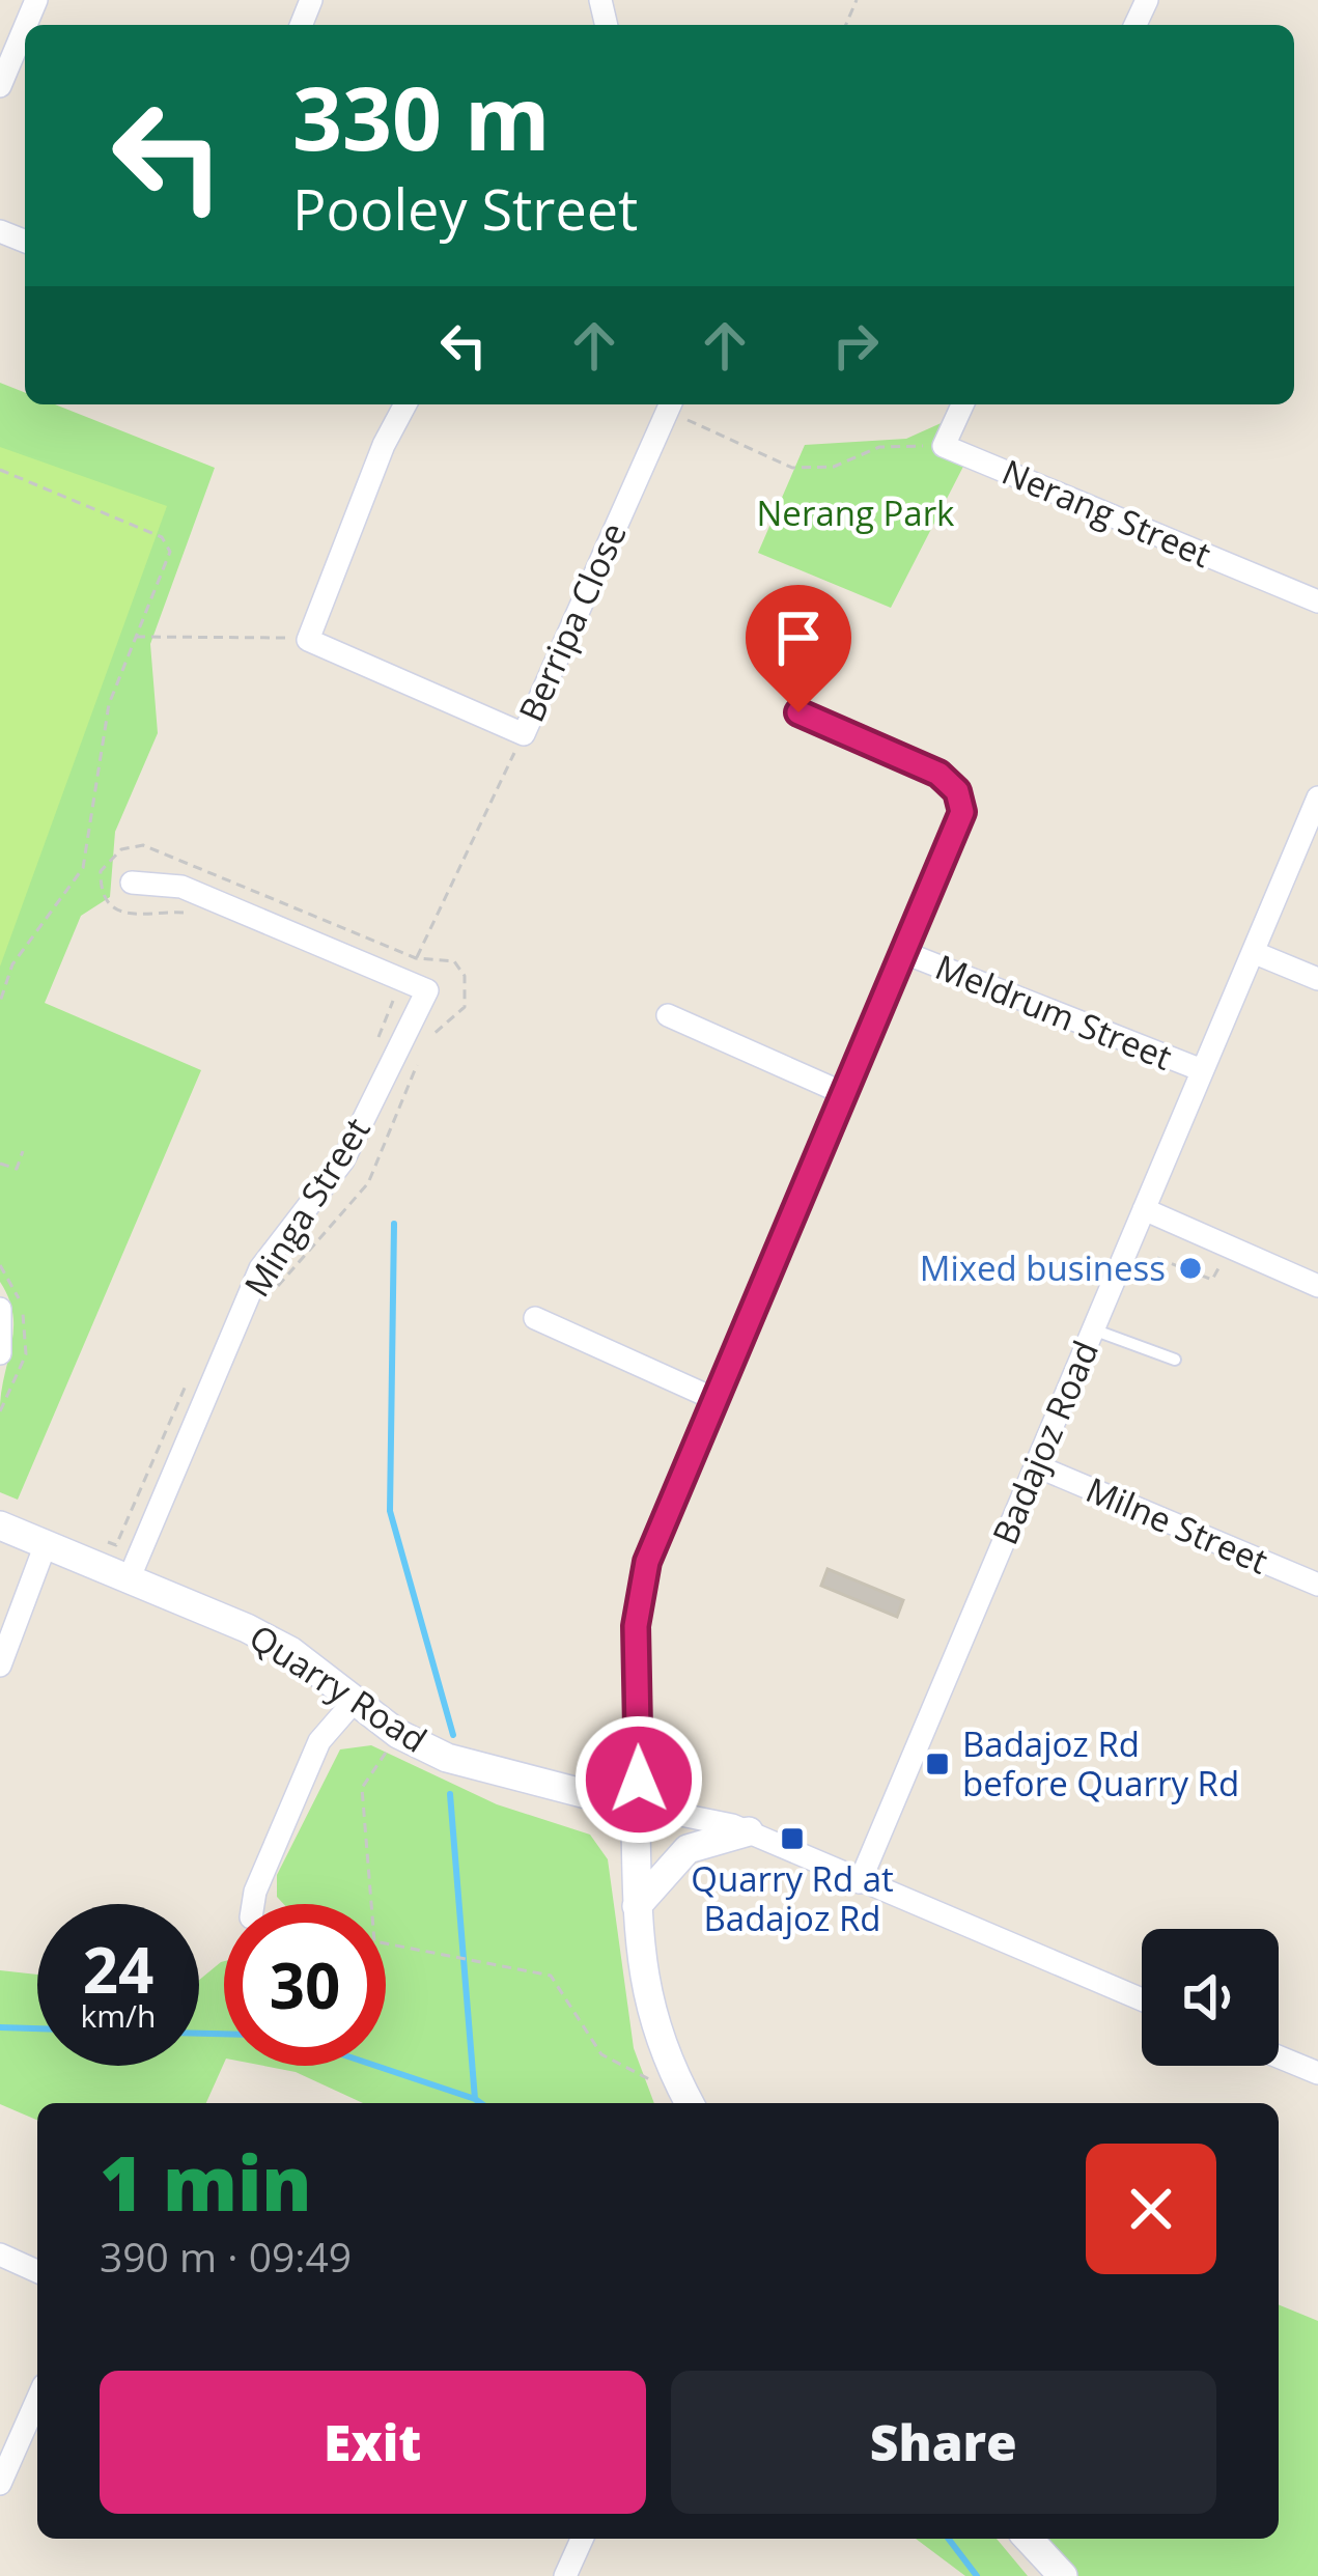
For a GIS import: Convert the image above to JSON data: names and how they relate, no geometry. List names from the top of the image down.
{
  "streets": {
    "street": [
      "Nerang Street",
      "Berripa Close",
      "Meldrum Street",
      "Minga Street",
      "Badajoz Road",
      "Milne Street",
      "Quarry Road"
    ]
  },
  "crossings": [
    ["Meldrum Street", "Badajoz Road"],
    ["Minga Street", "Quarry Road"],
    ["Badajoz Road", "Milne Street"]
  ],
  "parks": ["Nerang Park"],
  "places": {
    "other": ["Mixed business"],
    "transit": ["Badajoz Rd before Quarry Rd", "Quarry Rd at Badajoz Rd"]
  },
  "page": {
    "turn": ["330 m", "Pooley Street"],
    "speed": "24 km/h",
    "limit": "30",
    "heading": ["1 min", "390 m · 09:49"],
    "buttons": ["Exit", "Share"]
  }
}
